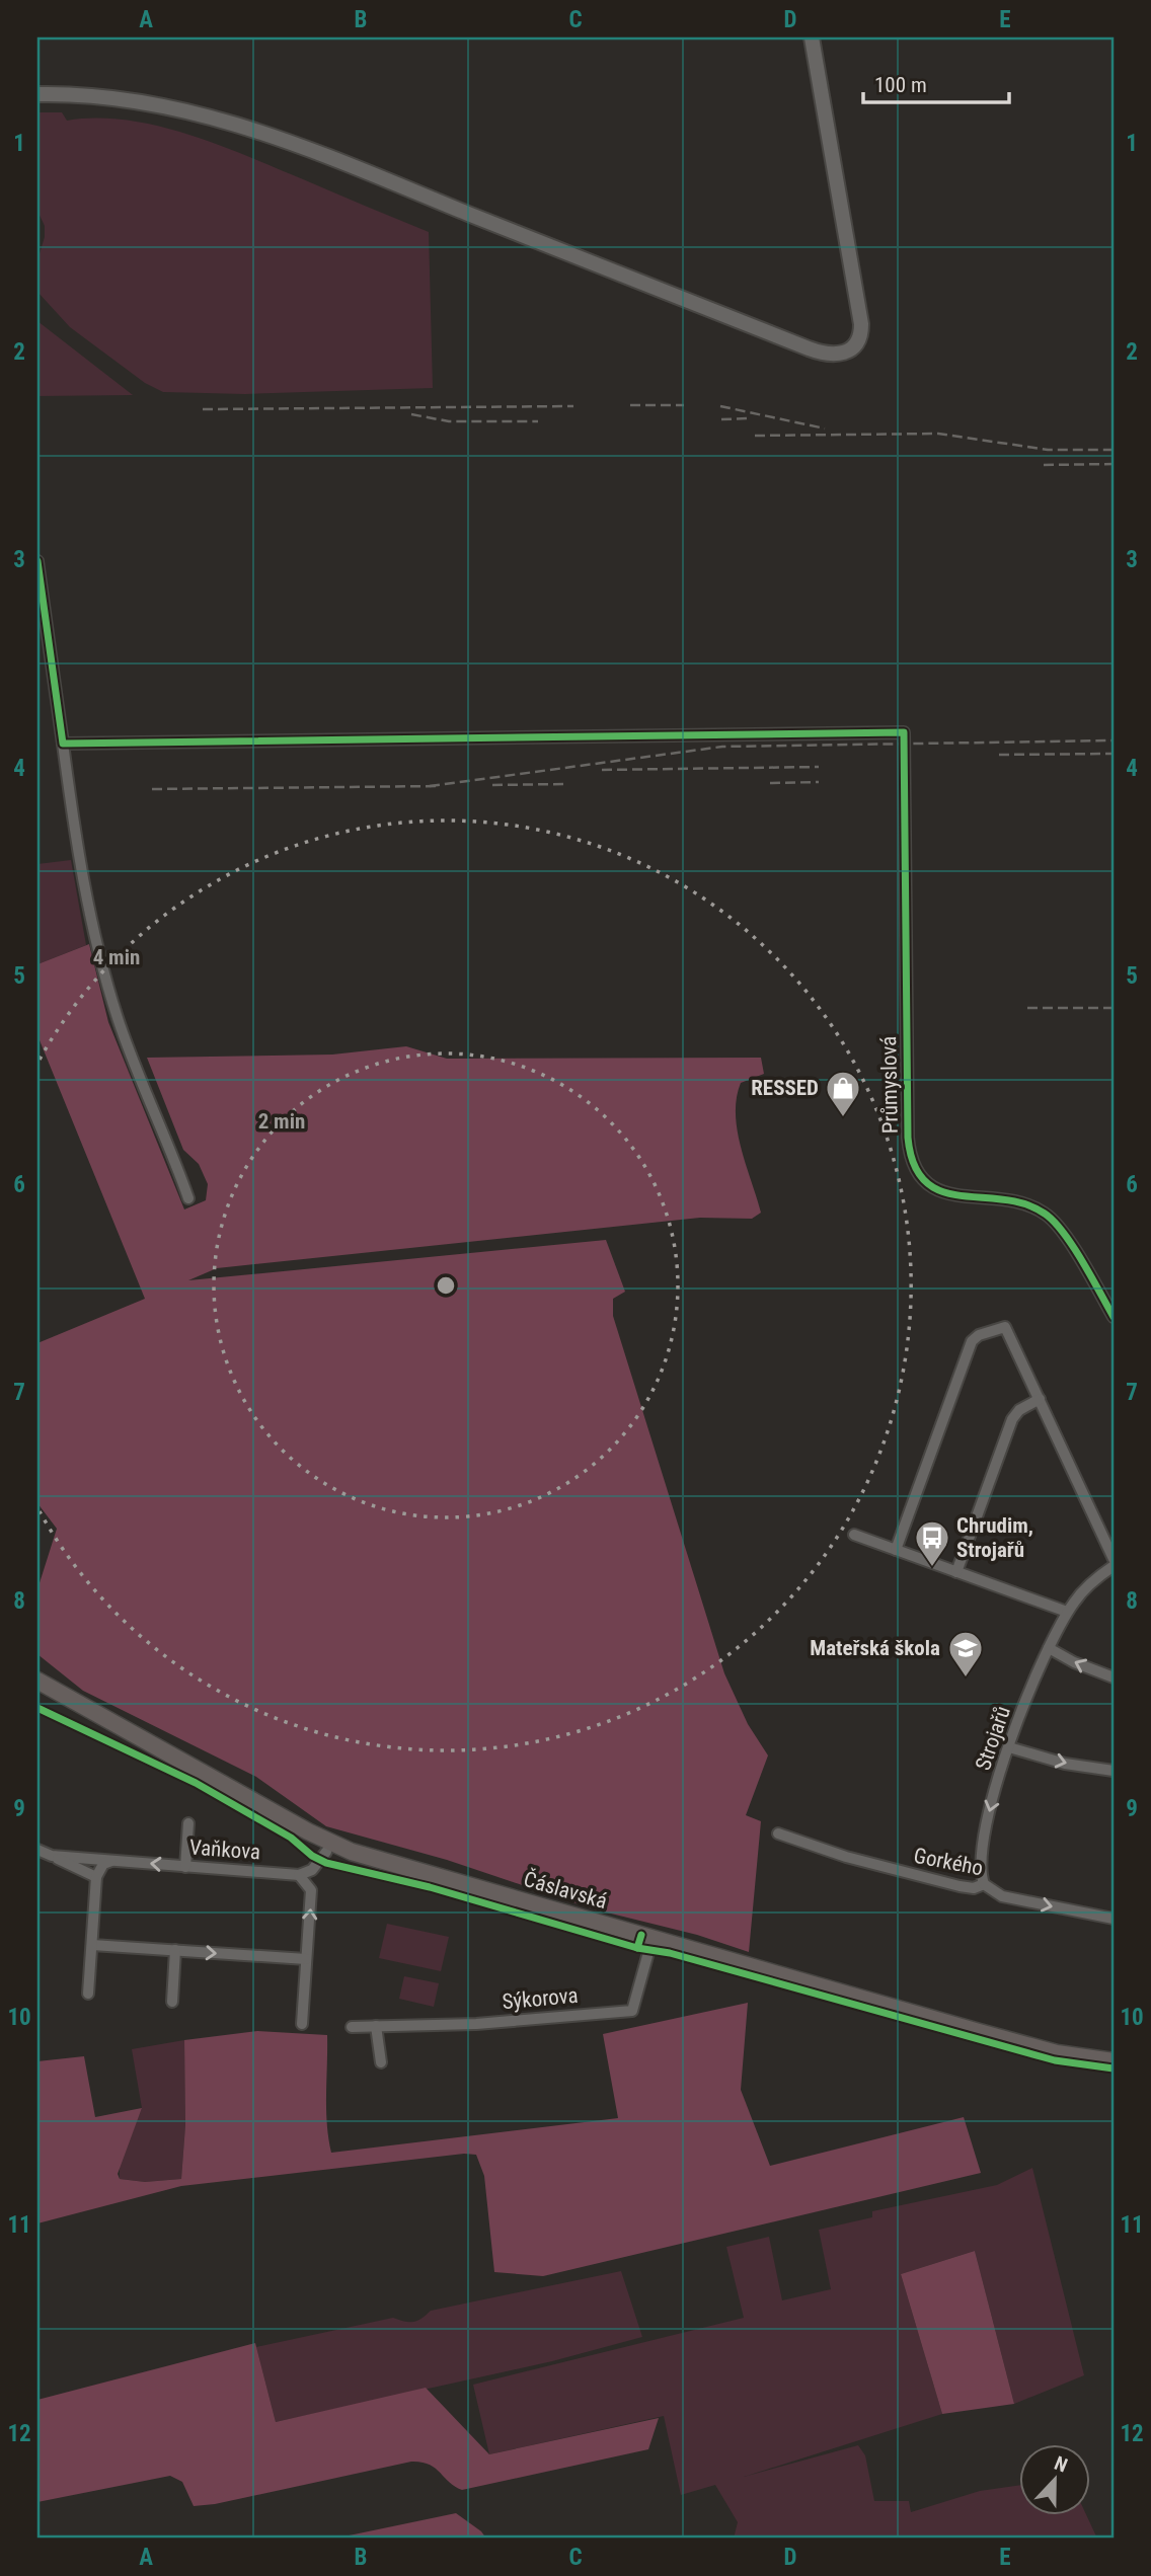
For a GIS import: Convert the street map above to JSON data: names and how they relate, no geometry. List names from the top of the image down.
{
  "streets": {
    "main road": ["Čáslavská"],
    "street": [
      "Průmyslová",
      "Strojařů",
      "Vaňkova",
      "Gorkého",
      "Sýkorova"
    ]
  },
  "crossings": [
    ["Strojařů", "Gorkého"],
    ["Čáslavská", "Sýkorova"]
  ],
  "one_way": ["Strojařů", "Gorkého"],
  "places": {
    "shop": ["RESSED"],
    "bus stop": ["Chrudim, Strojařů"],
    "school or university": ["Mateřská škola"]
  },
  "scale_bar": "100 m",
  "north": "top",
  "grid": {
    "columns": [
      "A",
      "B",
      "C",
      "D",
      "E"
    ],
    "rows": [
      "1",
      "2",
      "3",
      "4",
      "5",
      "6",
      "7",
      "8",
      "9",
      "10",
      "11",
      "12"
    ]
  },
  "rings": ["4 min", "2 min"]
}
